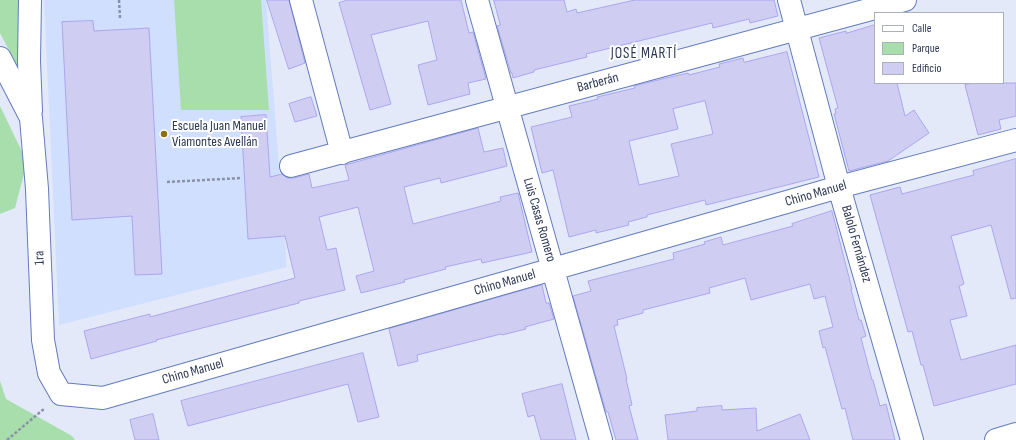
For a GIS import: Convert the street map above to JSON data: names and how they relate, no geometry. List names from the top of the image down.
{
  "streets": {
    "street": [
      "Barberán",
      "Chino Manuel",
      "Luis Casas Romero",
      "Balolo Fernández",
      "1ra"
    ]
  },
  "crossings": [
    ["Barberán", "Luis Casas Romero"],
    ["Barberán", "Balolo Fernández"],
    ["Chino Manuel", "Luis Casas Romero"],
    ["Chino Manuel", "Balolo Fernández"],
    ["Chino Manuel", "1ra"]
  ],
  "districts": ["JOSÉ MARTÍ"],
  "places": ["Escuela Juan Manuel Viamontes Avellán"],
  "legend": ["Calle", "Parque", "Edificio"]
}
